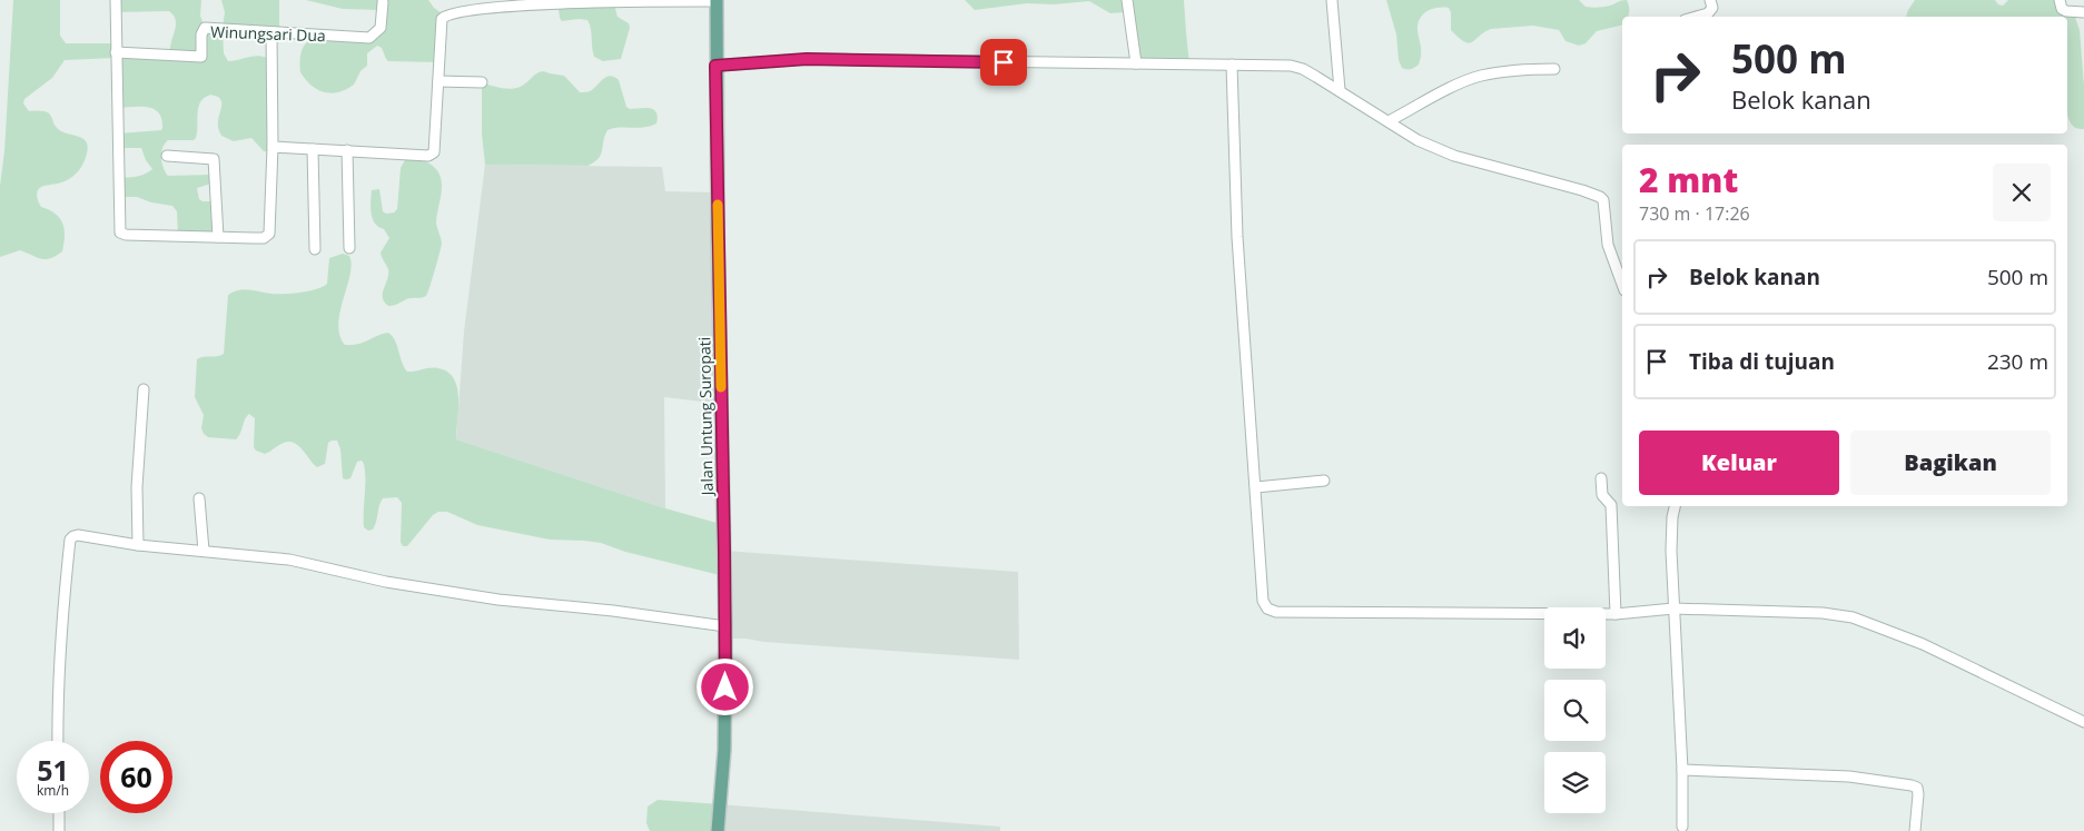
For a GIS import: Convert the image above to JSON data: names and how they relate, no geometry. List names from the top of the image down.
{
  "streets": {
    "main road": ["Jalan Untung Suropati"],
    "street": ["Winungsari Dua"]
  },
  "page": {
    "turn": ["500 m", "Belok kanan"],
    "heading": ["2 mnt", "730 m · 17:26"],
    "list": [
      {
        "name": "Belok kanan",
        "value": "500 m"
      },
      {
        "name": "Tiba di tujuan",
        "value": "230 m"
      }
    ],
    "buttons": ["Keluar", "Bagikan"],
    "speed": "51 km/h",
    "limit": "60"
  }
}
